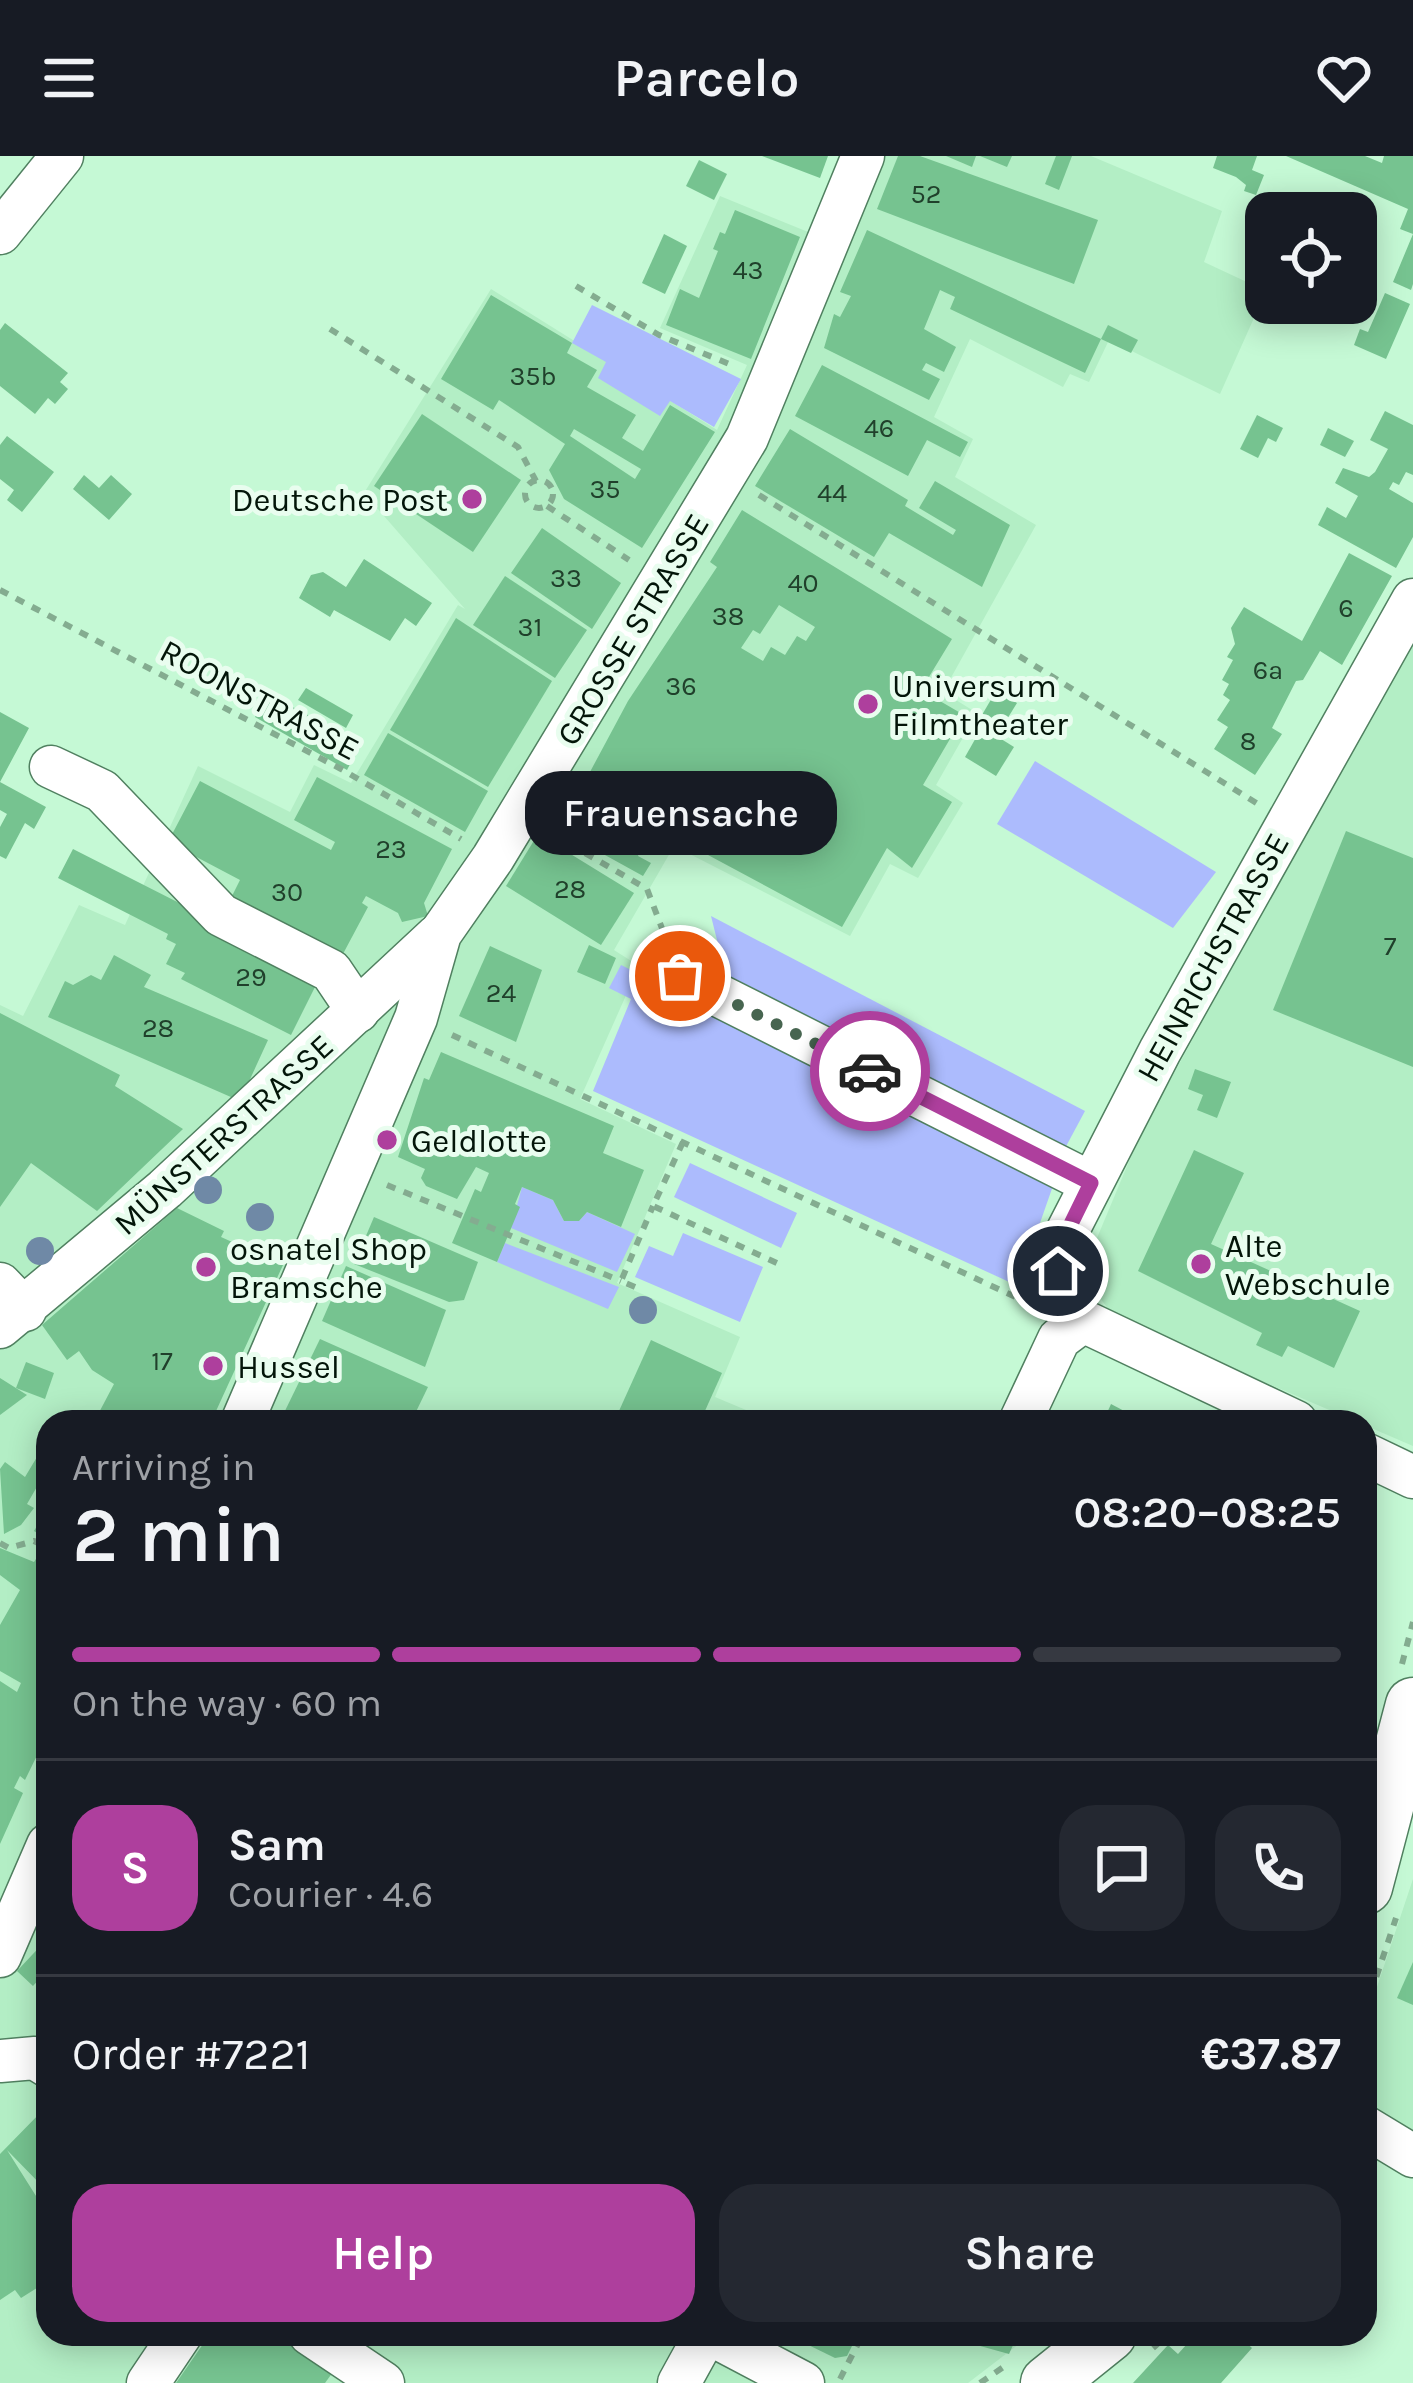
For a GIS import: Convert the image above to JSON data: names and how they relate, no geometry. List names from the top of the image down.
{
  "streets": {
    "street": ["GROSSE STRASSE", "HEINRICHSTRASSE", "MÜNSTERSTRASSE"],
    "path": ["ROONSTRASSE"]
  },
  "crossings": [
    ["GROSSE STRASSE", "ROONSTRASSE"],
    ["GROSSE STRASSE", "MÜNSTERSTRASSE"]
  ],
  "places": [
    "Deutsche Post",
    "Universum Filmtheater",
    "Frauensache",
    "Geldlotte",
    "Alte Webschule",
    "osnatel Shop Bramsche",
    "Hussel"
  ],
  "house_numbers": [
    "52",
    "43",
    "35b",
    "46",
    "35",
    "44",
    "33",
    "40",
    "6",
    "38",
    "31",
    "6a",
    "36",
    "8",
    "23",
    "28",
    "30",
    "7",
    "29",
    "24",
    "28",
    "17"
  ],
  "page": {
    "header": "Parcelo",
    "bubble": "Frauensache",
    "heading": ["2 min", "Arriving in", "08:20–08:25"],
    "panel": [
      "Sam",
      "Courier · 4.6",
      "Order #7221",
      "€37.87"
    ],
    "bar": "On the way · 60 m",
    "round": "S",
    "buttons": ["Help", "Share"]
  }
}
